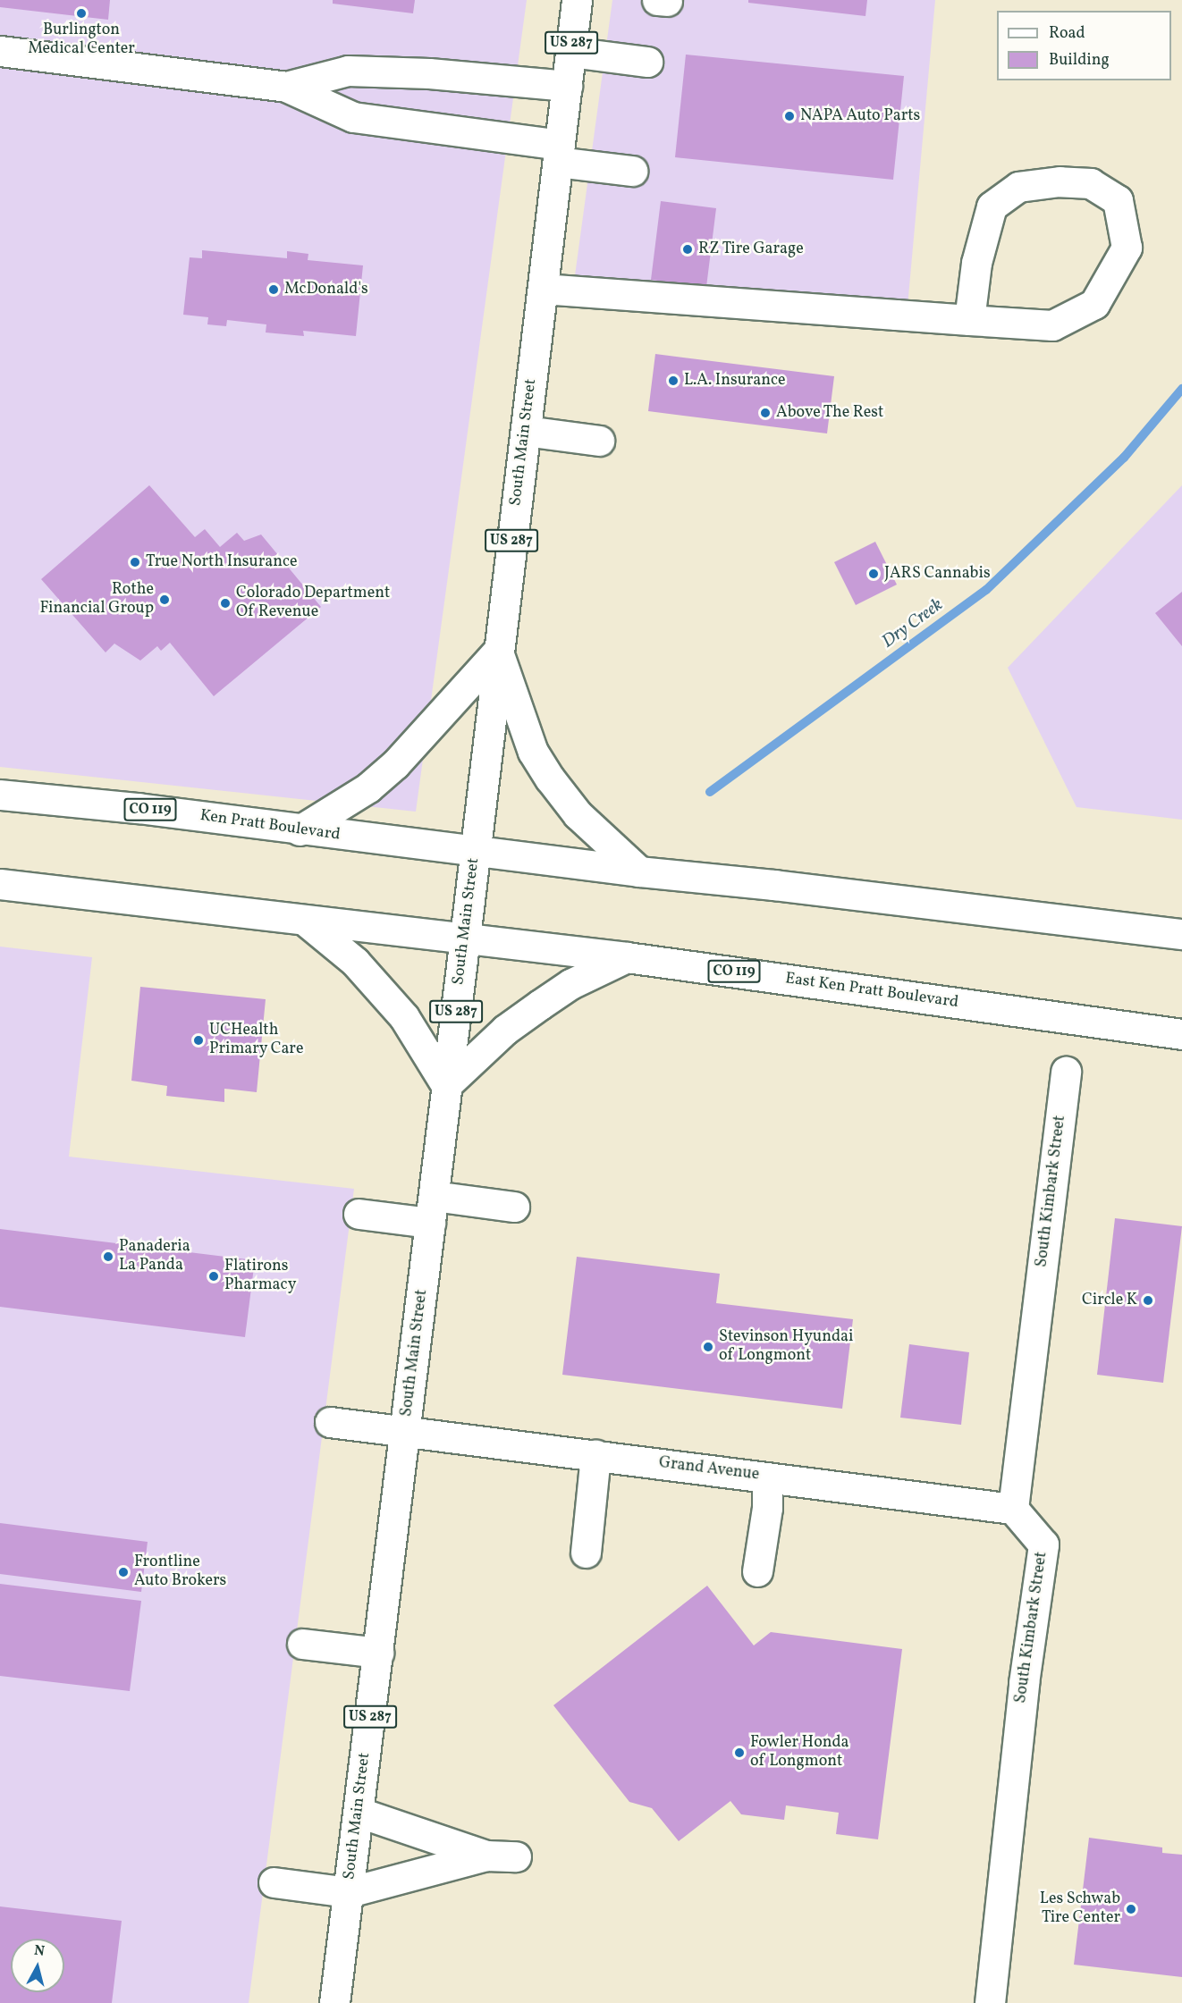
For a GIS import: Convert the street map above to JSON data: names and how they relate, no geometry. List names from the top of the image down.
{
  "streets": {
    "main road": [
      "US 287",
      "South Main Street",
      "CO 119",
      "Ken Pratt Boulevard",
      "East Ken Pratt Boulevard",
      "South Kimbark Street",
      "Grand Avenue"
    ]
  },
  "crossings": [
    ["South Main Street", "CO 119"],
    ["South Main Street", "Ken Pratt Boulevard"],
    ["South Main Street", "East Ken Pratt Boulevard"],
    ["South Main Street", "Grand Avenue"],
    ["CO 119", "Ken Pratt Boulevard"],
    ["CO 119", "East Ken Pratt Boulevard"],
    ["South Kimbark Street", "Grand Avenue"]
  ],
  "water": ["Dry Creek"],
  "places": [
    "Burlington Medical Center",
    "NAPA Auto Parts",
    "RZ Tire Garage",
    "McDonald's",
    "L.A. Insurance",
    "Above The Rest",
    "True North Insurance",
    "JARS Cannabis",
    "Rothe Financial Group",
    "Colorado Department Of Revenue",
    "UCHealth Primary Care",
    "Panaderia La Panda",
    "Flatirons Pharmacy",
    "Circle K",
    "Stevinson Hyundai of Longmont",
    "Frontline Auto Brokers",
    "Fowler Honda of Longmont",
    "Les Schwab Tire Center"
  ],
  "legend": ["Road", "Building"],
  "north": "top"
}
